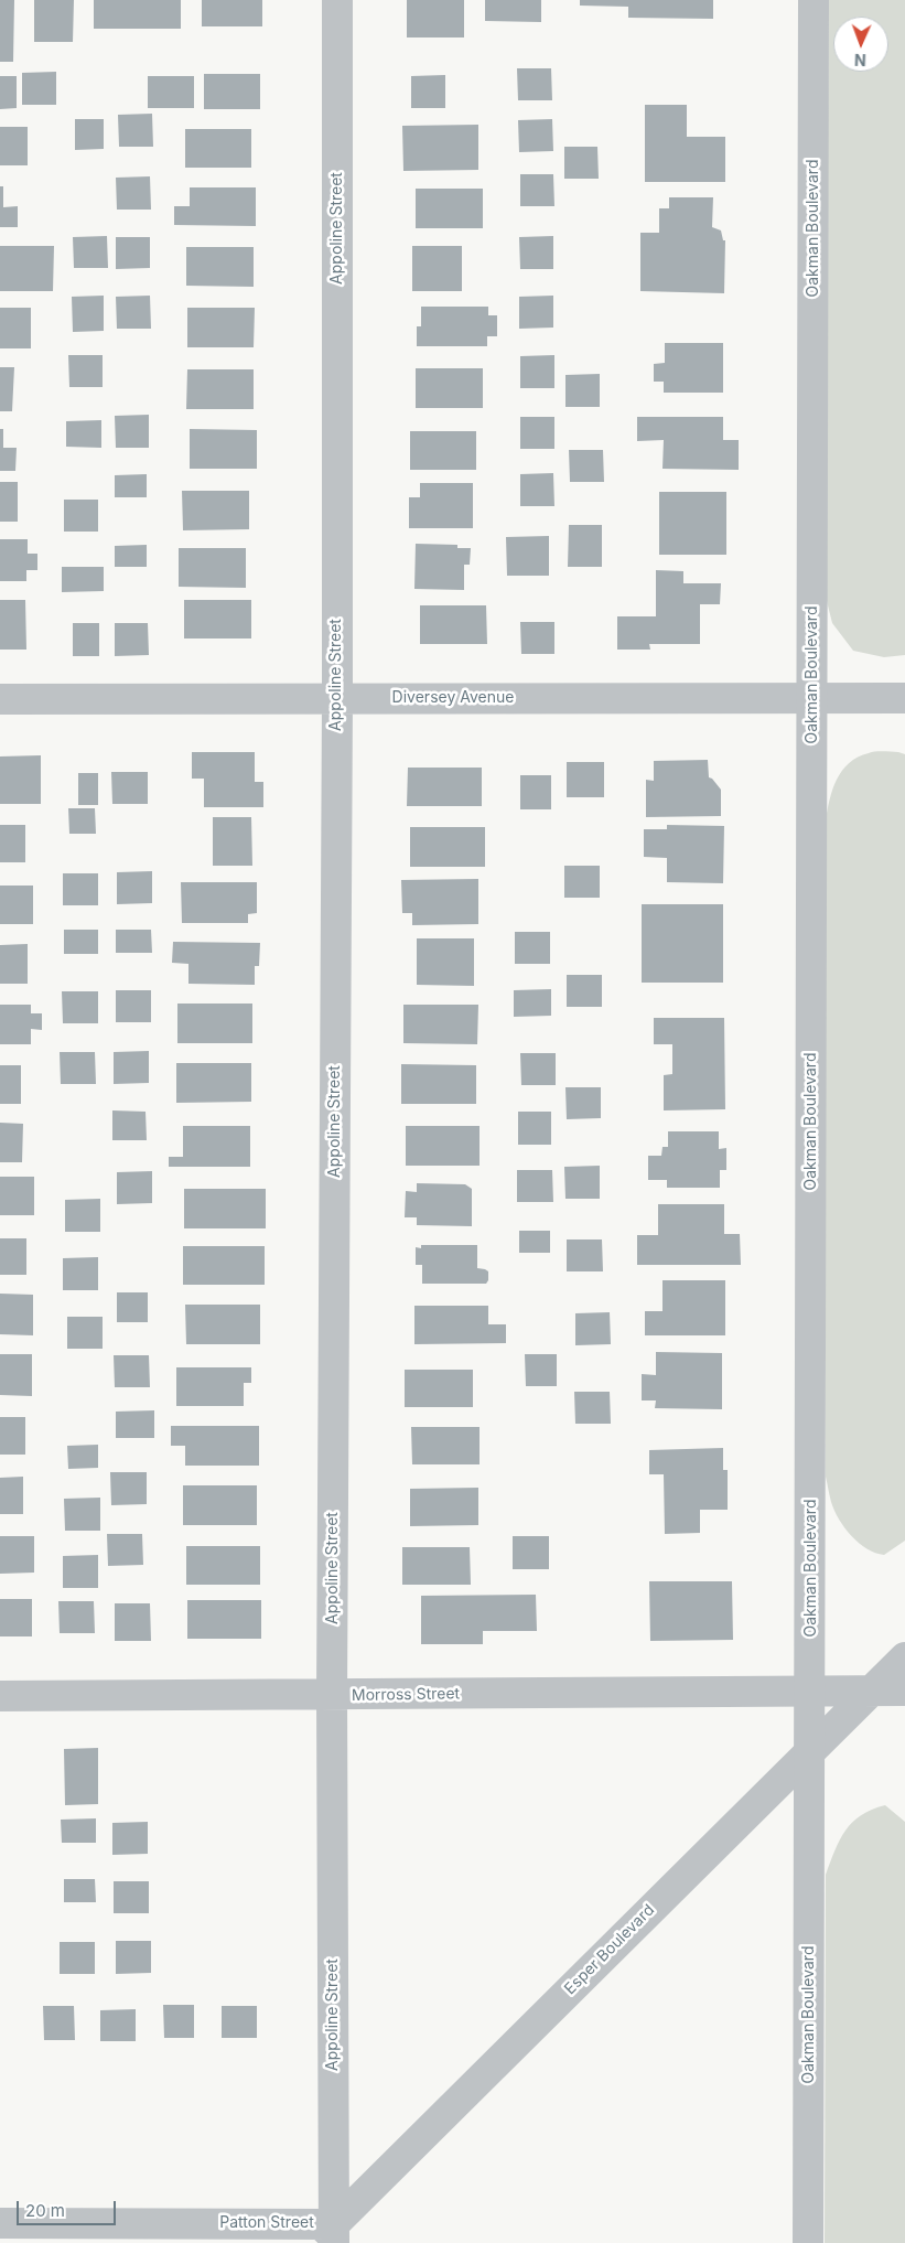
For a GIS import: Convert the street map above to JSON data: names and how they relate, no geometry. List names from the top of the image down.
{
  "streets": {
    "street": [
      "Appoline Street",
      "Oakman Boulevard",
      "Diversey Avenue",
      "Morross Street",
      "Esper Boulevard",
      "Patton Street"
    ]
  },
  "crossings": [
    ["Appoline Street", "Diversey Avenue"],
    ["Appoline Street", "Morross Street"],
    ["Appoline Street", "Esper Boulevard"],
    ["Appoline Street", "Patton Street"],
    ["Oakman Boulevard", "Diversey Avenue"],
    ["Oakman Boulevard", "Morross Street"],
    ["Oakman Boulevard", "Esper Boulevard"],
    ["Morross Street", "Esper Boulevard"],
    ["Esper Boulevard", "Patton Street"]
  ],
  "scale_bar": "20 m",
  "north": "bottom"
}
